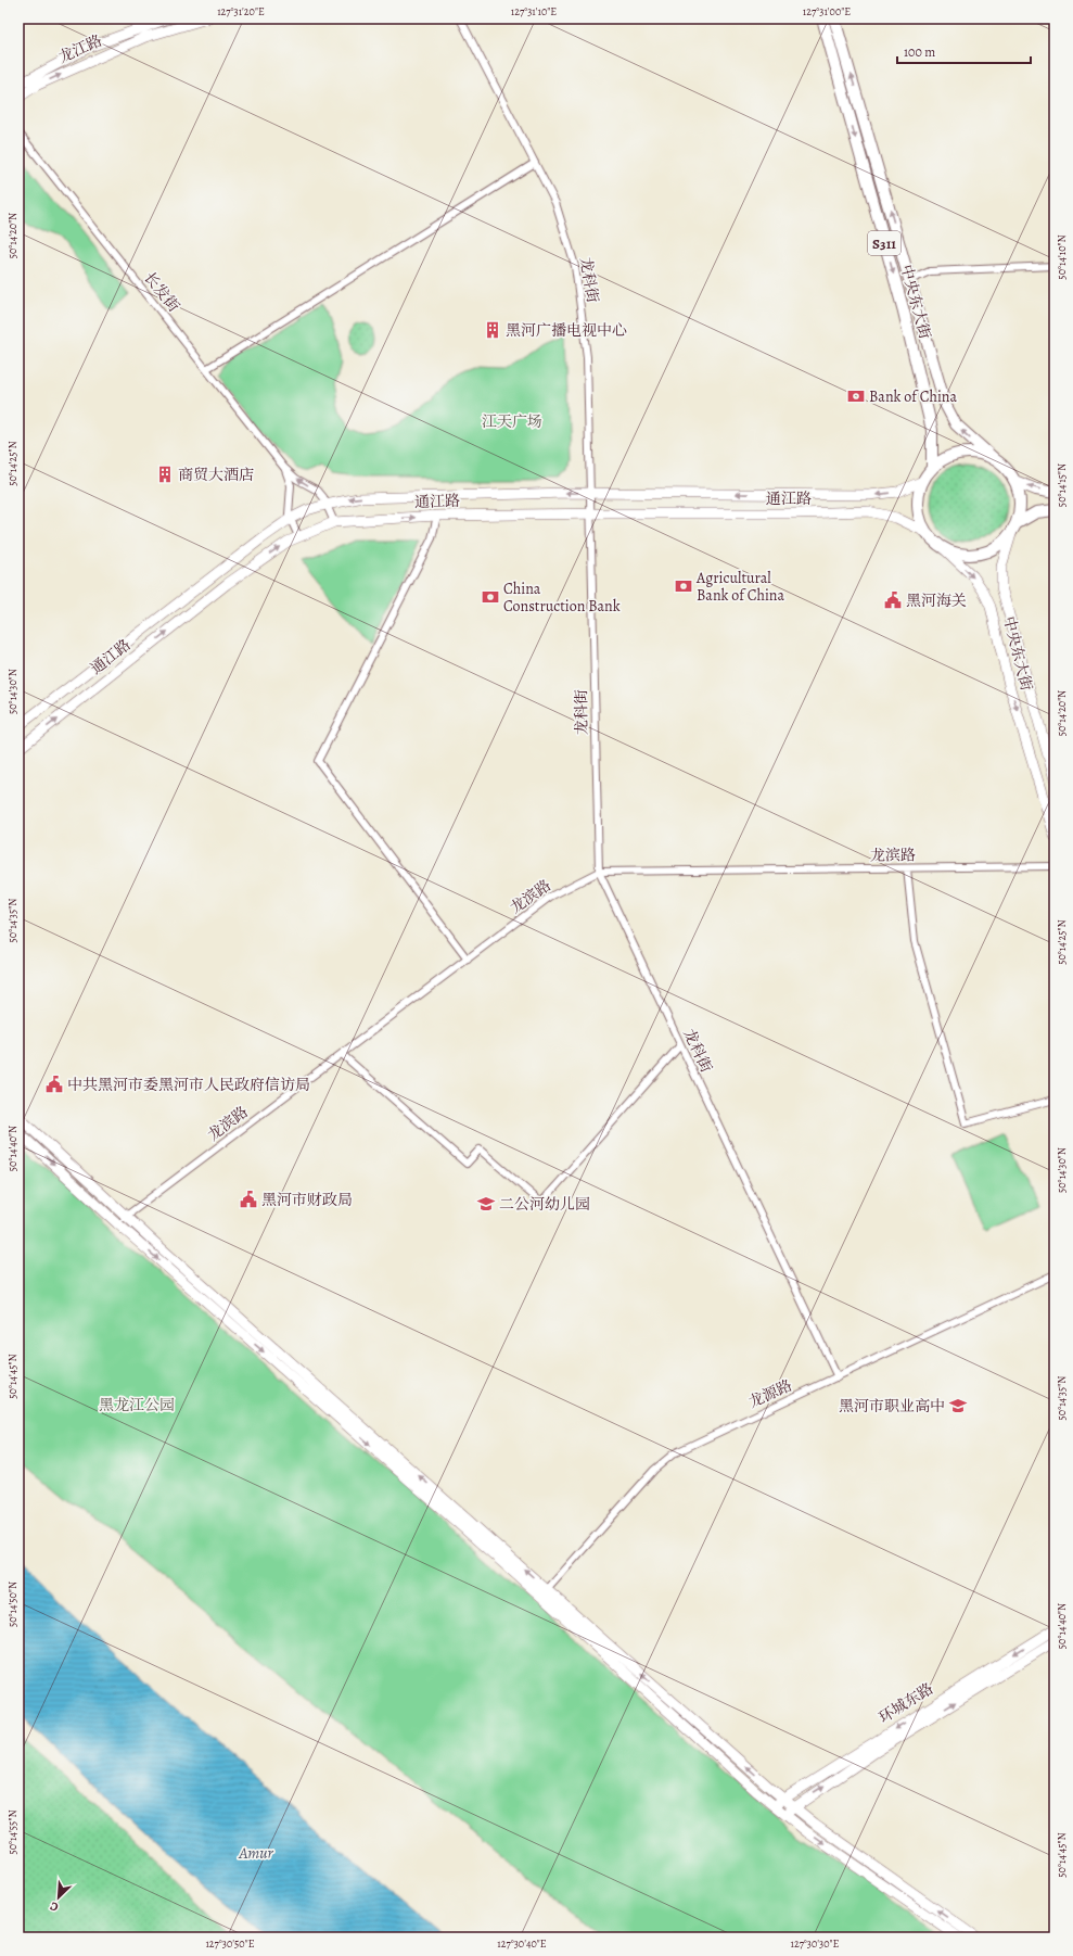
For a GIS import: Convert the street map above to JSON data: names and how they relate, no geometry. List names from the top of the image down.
{
  "streets": {
    "main road": ["S311", "中央东大街"],
    "street": [
      "龙江路",
      "龙科街",
      "长发街",
      "通江路",
      "龙滨路",
      "龙源路",
      "环城东路"
    ]
  },
  "crossings": [
    ["龙科街", "通江路"],
    ["龙科街", "龙滨路"],
    ["龙科街", "龙源路"],
    ["长发街", "通江路"],
    ["中央东大街", "通江路"]
  ],
  "water": ["Amur"],
  "parks": ["江天广场", "黑龙江公园"],
  "places": {
    "building": ["黑河广播电视中心", "商贸大酒店"],
    "bank": ["Bank of China", "Agricultural Bank of China", "China Construction Bank"],
    "public building": ["黑河海关", "中共黑河市委黑河市人民政府信访局", "黑河市财政局"],
    "school or university": ["二公河幼儿园", "黑河市职业高中"]
  },
  "scale_bar": "100 m",
  "north": "bottom left",
  "coordinates": [
    "127°31'20\"E",
    "127°31'10\"E",
    "127°31'00\"E",
    "50°14'20\"N",
    "50°14'10\"N",
    "50°14'25\"N",
    "50°14'15\"N",
    "50°14'30\"N",
    "50°14'35\"N",
    "50°14'40\"N",
    "50°14'45\"N",
    "50°14'50\"N",
    "50°14'55\"N",
    "127°30'50\"E",
    "127°30'40\"E",
    "127°30'30\"E"
  ]
}
